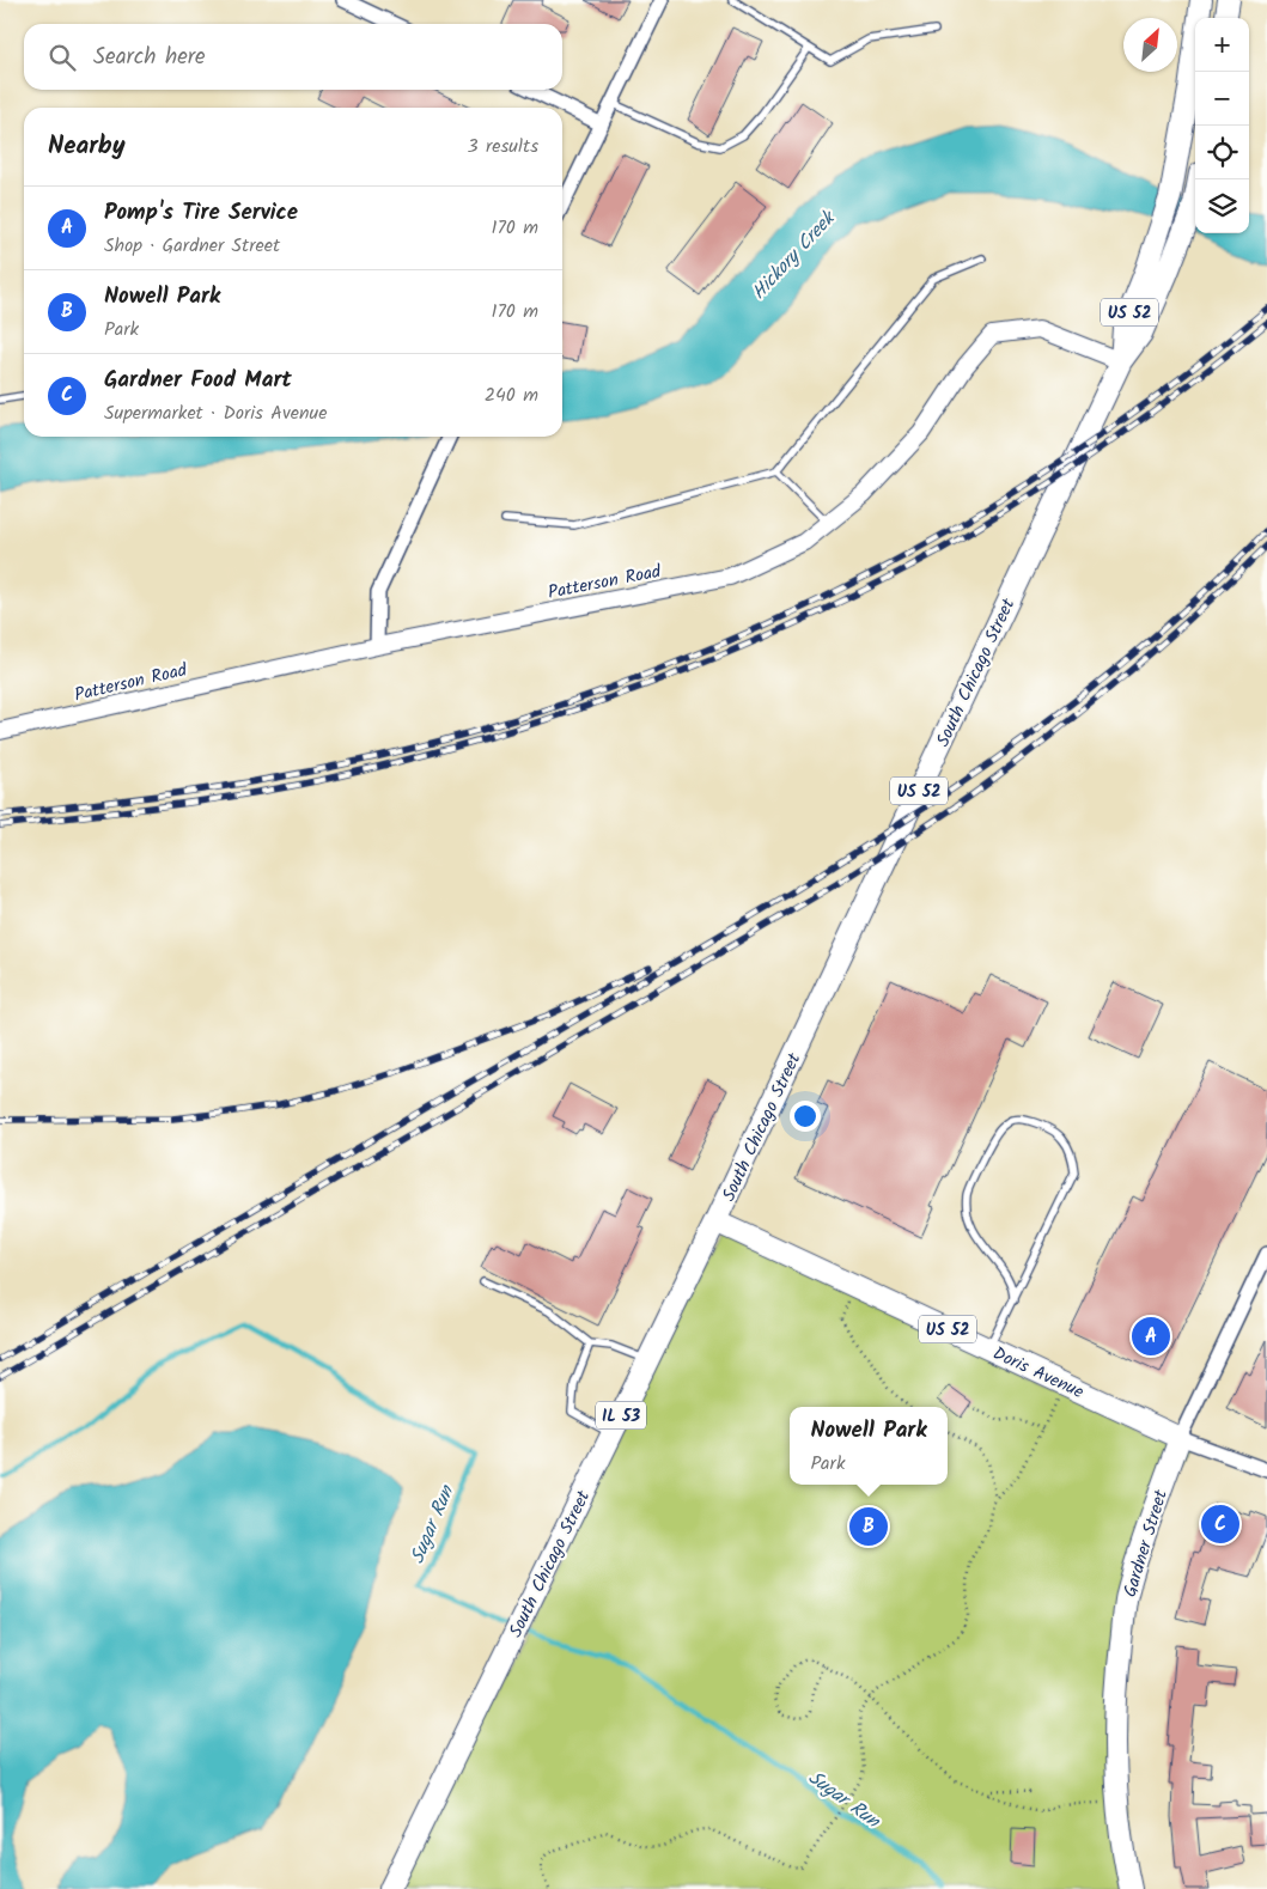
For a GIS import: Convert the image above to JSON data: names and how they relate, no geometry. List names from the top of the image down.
{
  "streets": {
    "main road": [
      "US 52",
      "South Chicago Street",
      "Doris Avenue",
      "IL 53",
      "Gardner Street"
    ],
    "street": ["Patterson Road"]
  },
  "crossings": [
    ["Patterson Road", "South Chicago Street"],
    ["South Chicago Street", "Doris Avenue"],
    ["Doris Avenue", "Gardner Street"]
  ],
  "water": ["Hickory Creek", "Sugar Run"],
  "north": "top right",
  "page": {
    "map_buttons": ["+", "−"],
    "search": "Search here",
    "heading": ["Nearby", "3 results"],
    "list": [
      {
        "mark": "A",
        "name": "Pomp's Tire Service",
        "note": "Shop · Gardner Street",
        "value": "170 m"
      },
      {
        "mark": "B",
        "name": "Nowell Park",
        "note": "Park",
        "value": "170 m"
      },
      {
        "mark": "C",
        "name": "Gardner Food Mart",
        "note": "Supermarket · Doris Avenue",
        "value": "240 m"
      }
    ],
    "pins": ["A", "C", "B"],
    "popup": ["Nowell Park", "Park"]
  }
}
